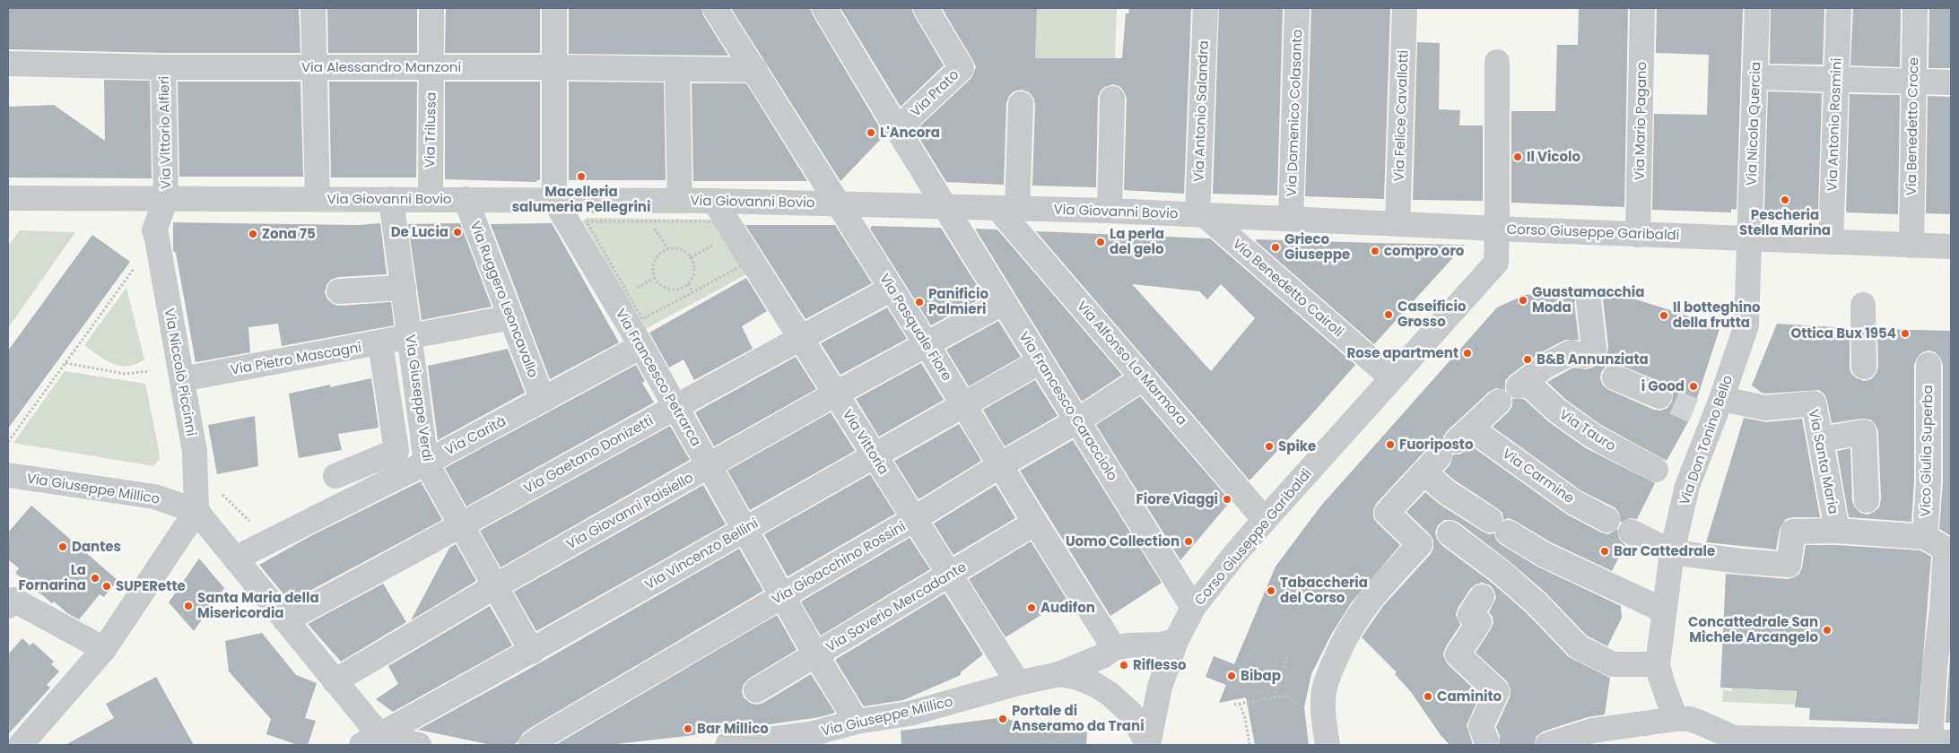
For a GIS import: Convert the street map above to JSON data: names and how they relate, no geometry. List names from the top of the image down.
{
  "streets": {
    "street": [
      "Via Alessandro Manzoni",
      "Via Prato",
      "Via Antonio Salandra",
      "Via Domenico Colasanto",
      "Via Felice Cavallotti",
      "Via Mario Pagano",
      "Via Nicola Quercia",
      "Via Antonio Rosmini",
      "Via Benedetto Croce",
      "Via Trilussa",
      "Via Vittorio Alfieri",
      "Via Giovanni Bovio",
      "Corso Giuseppe Garibaldi",
      "Via Benedetto Cairoli",
      "Via Ruggero Leoncavallo",
      "Via Pasquale Fiore",
      "Via Pietro Mascagni",
      "Via Alfonso La Marmora",
      "Via Niccolò Piccinni",
      "Via Francesco Petrarca",
      "Via Giuseppe Verdi",
      "Via Francesco Caracciolo",
      "Via Tauro",
      "Via Carità",
      "Via Don Tonino Bello",
      "Via Vittoria",
      "Vico Giulia Superba",
      "Via Gaetano Donizetti",
      "Via Santa Maria",
      "Via Carmine",
      "Via Giuseppe Millico",
      "Via Giovanni Paisiello",
      "Via Vincenzo Bellini",
      "Via Gioacchino Rossini",
      "Via Saverio Mercadante"
    ]
  },
  "crossings": [
    ["Via Alessandro Manzoni", "Via Trilussa"],
    ["Via Alessandro Manzoni", "Via Vittorio Alfieri"],
    ["Via Alessandro Manzoni", "Via Pasquale Fiore"],
    ["Via Prato", "Via Francesco Caracciolo"],
    ["Via Antonio Salandra", "Via Giovanni Bovio"],
    ["Via Antonio Salandra", "Via Benedetto Cairoli"],
    ["Via Domenico Colasanto", "Via Giovanni Bovio"],
    ["Via Felice Cavallotti", "Via Giovanni Bovio"],
    ["Via Mario Pagano", "Corso Giuseppe Garibaldi"],
    ["Via Nicola Quercia", "Corso Giuseppe Garibaldi"],
    ["Via Nicola Quercia", "Via Don Tonino Bello"],
    ["Via Antonio Rosmini", "Corso Giuseppe Garibaldi"],
    ["Via Benedetto Croce", "Corso Giuseppe Garibaldi"],
    ["Via Trilussa", "Via Giovanni Bovio"],
    ["Via Vittorio Alfieri", "Via Giovanni Bovio"],
    ["Via Vittorio Alfieri", "Via Niccolò Piccinni"],
    ["Via Giovanni Bovio", "Corso Giuseppe Garibaldi"],
    ["Via Giovanni Bovio", "Via Benedetto Cairoli"],
    ["Via Giovanni Bovio", "Via Ruggero Leoncavallo"],
    ["Via Giovanni Bovio", "Via Pasquale Fiore"],
    ["Via Giovanni Bovio", "Via Alfonso La Marmora"],
    ["Via Giovanni Bovio", "Via Niccolò Piccinni"],
    ["Via Giovanni Bovio", "Via Francesco Petrarca"],
    ["Via Giovanni Bovio", "Via Giuseppe Verdi"],
    ["Via Giovanni Bovio", "Via Francesco Caracciolo"],
    ["Via Giovanni Bovio", "Via Vittoria"],
    ["Corso Giuseppe Garibaldi", "Via Benedetto Cairoli"],
    ["Corso Giuseppe Garibaldi", "Via Alfonso La Marmora"],
    ["Corso Giuseppe Garibaldi", "Via Francesco Caracciolo"],
    ["Corso Giuseppe Garibaldi", "Via Don Tonino Bello"],
    ["Via Ruggero Leoncavallo", "Via Pietro Mascagni"],
    ["Via Ruggero Leoncavallo", "Via Carità"],
    ["Via Pasquale Fiore", "Via Gaetano Donizetti"],
    ["Via Pasquale Fiore", "Via Giovanni Paisiello"],
    ["Via Pasquale Fiore", "Via Vincenzo Bellini"],
    ["Via Pasquale Fiore", "Via Gioacchino Rossini"],
    ["Via Pasquale Fiore", "Via Saverio Mercadante"],
    ["Via Pietro Mascagni", "Via Niccolò Piccinni"],
    ["Via Pietro Mascagni", "Via Giuseppe Verdi"],
    ["Via Alfonso La Marmora", "Via Gioacchino Rossini"],
    ["Via Niccolò Piccinni", "Via Giuseppe Millico"],
    ["Via Francesco Petrarca", "Via Carità"],
    ["Via Francesco Petrarca", "Via Gaetano Donizetti"],
    ["Via Francesco Petrarca", "Via Giuseppe Millico"],
    ["Via Francesco Petrarca", "Via Giovanni Paisiello"],
    ["Via Francesco Petrarca", "Via Vincenzo Bellini"],
    ["Via Francesco Petrarca", "Via Gioacchino Rossini"],
    ["Via Francesco Petrarca", "Via Saverio Mercadante"],
    ["Via Giuseppe Verdi", "Via Carità"],
    ["Via Giuseppe Verdi", "Via Gaetano Donizetti"],
    ["Via Giuseppe Verdi", "Via Giovanni Paisiello"],
    ["Via Giuseppe Verdi", "Via Vincenzo Bellini"],
    ["Via Francesco Caracciolo", "Via Giovanni Paisiello"],
    ["Via Francesco Caracciolo", "Via Vincenzo Bellini"],
    ["Via Francesco Caracciolo", "Via Gioacchino Rossini"],
    ["Via Tauro", "Via Don Tonino Bello"],
    ["Via Don Tonino Bello", "Via Santa Maria"],
    ["Via Vittoria", "Via Gaetano Donizetti"],
    ["Via Vittoria", "Via Giuseppe Millico"],
    ["Via Vittoria", "Via Giovanni Paisiello"],
    ["Via Vittoria", "Via Vincenzo Bellini"],
    ["Via Vittoria", "Via Gioacchino Rossini"],
    ["Via Vittoria", "Via Saverio Mercadante"]
  ],
  "places": [
    "L'Ancora",
    "Il Vicolo",
    "Macelleria salumeria Pellegrini",
    "Pescheria Stella Marina",
    "De Lucia",
    "Zona 75",
    "La perla del gelo",
    "Grieco Giuseppe",
    "compro oro",
    "Guastamacchia Moda",
    "Panificio Palmieri",
    "Caseificio Grosso",
    "Il botteghino della frutta",
    "Ottica Bux 1954",
    "Rose apartment",
    "B&B Annunziata",
    "i Good",
    "Fuoriposto",
    "Spike",
    "Fiore Viaggi",
    "Uomo Collection",
    "Dantes",
    "Bar Cattedrale",
    "La Fornarina",
    "SUPERette",
    "Tabaccheria del Corso",
    "Santa Maria della Misericordia",
    "Audifon",
    "Concattedrale San Michele Arcangelo",
    "Riflesso",
    "Bibap",
    "Caminito",
    "Portale di Anseramo da Trani",
    "Bar Millico"
  ]
}
